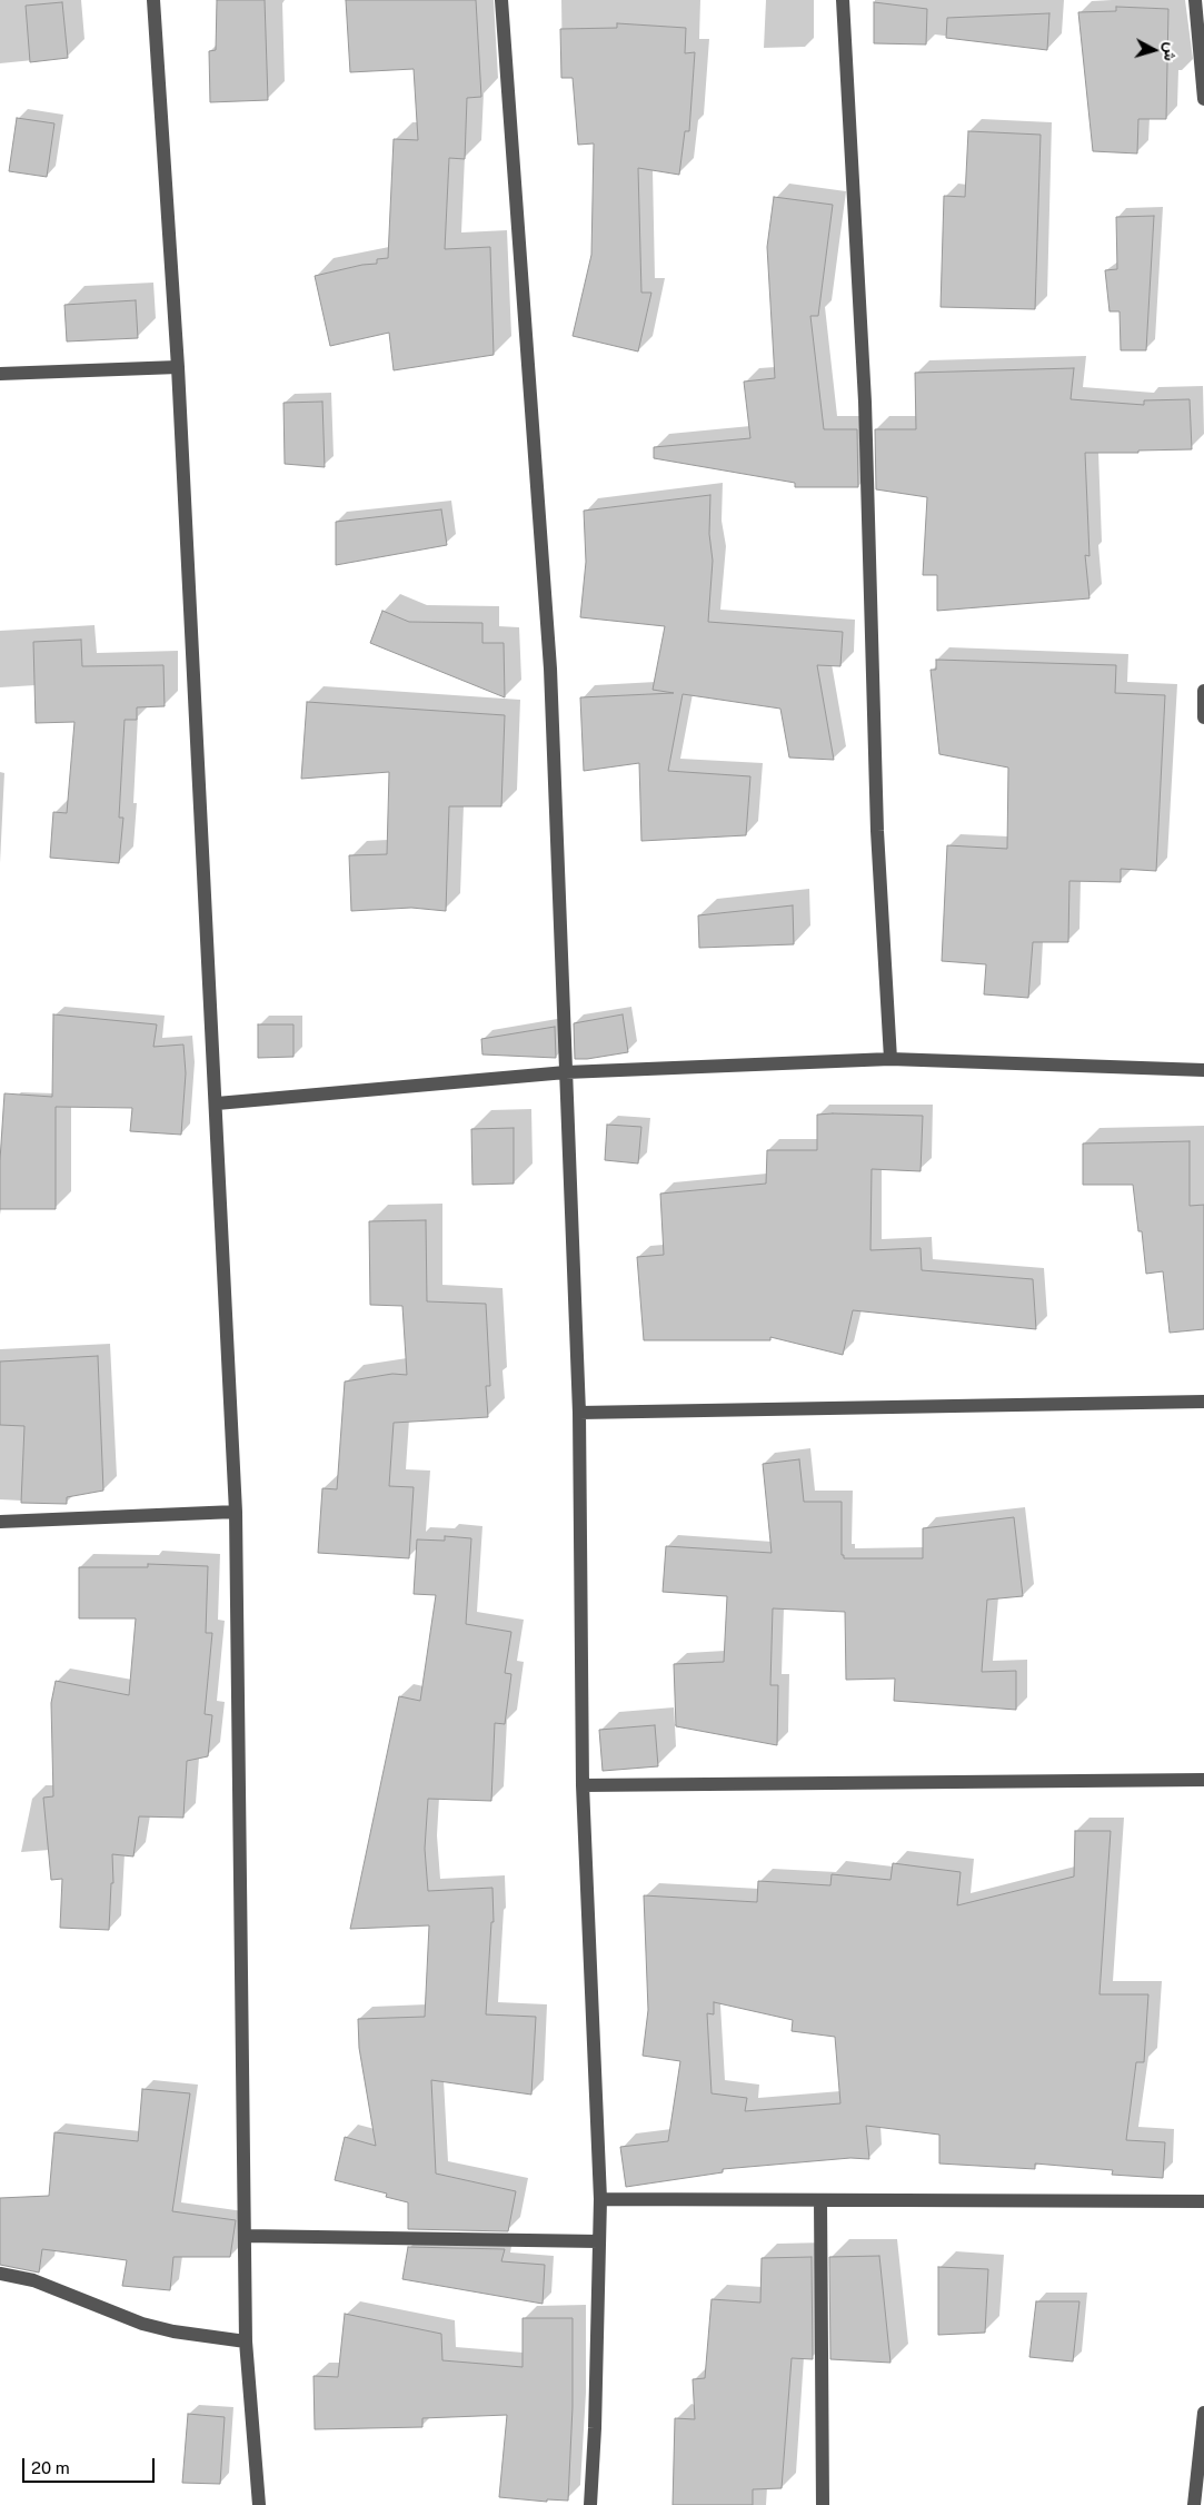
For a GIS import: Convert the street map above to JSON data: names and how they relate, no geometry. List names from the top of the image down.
{
  "scale_bar": "20 m",
  "north": "right"
}
